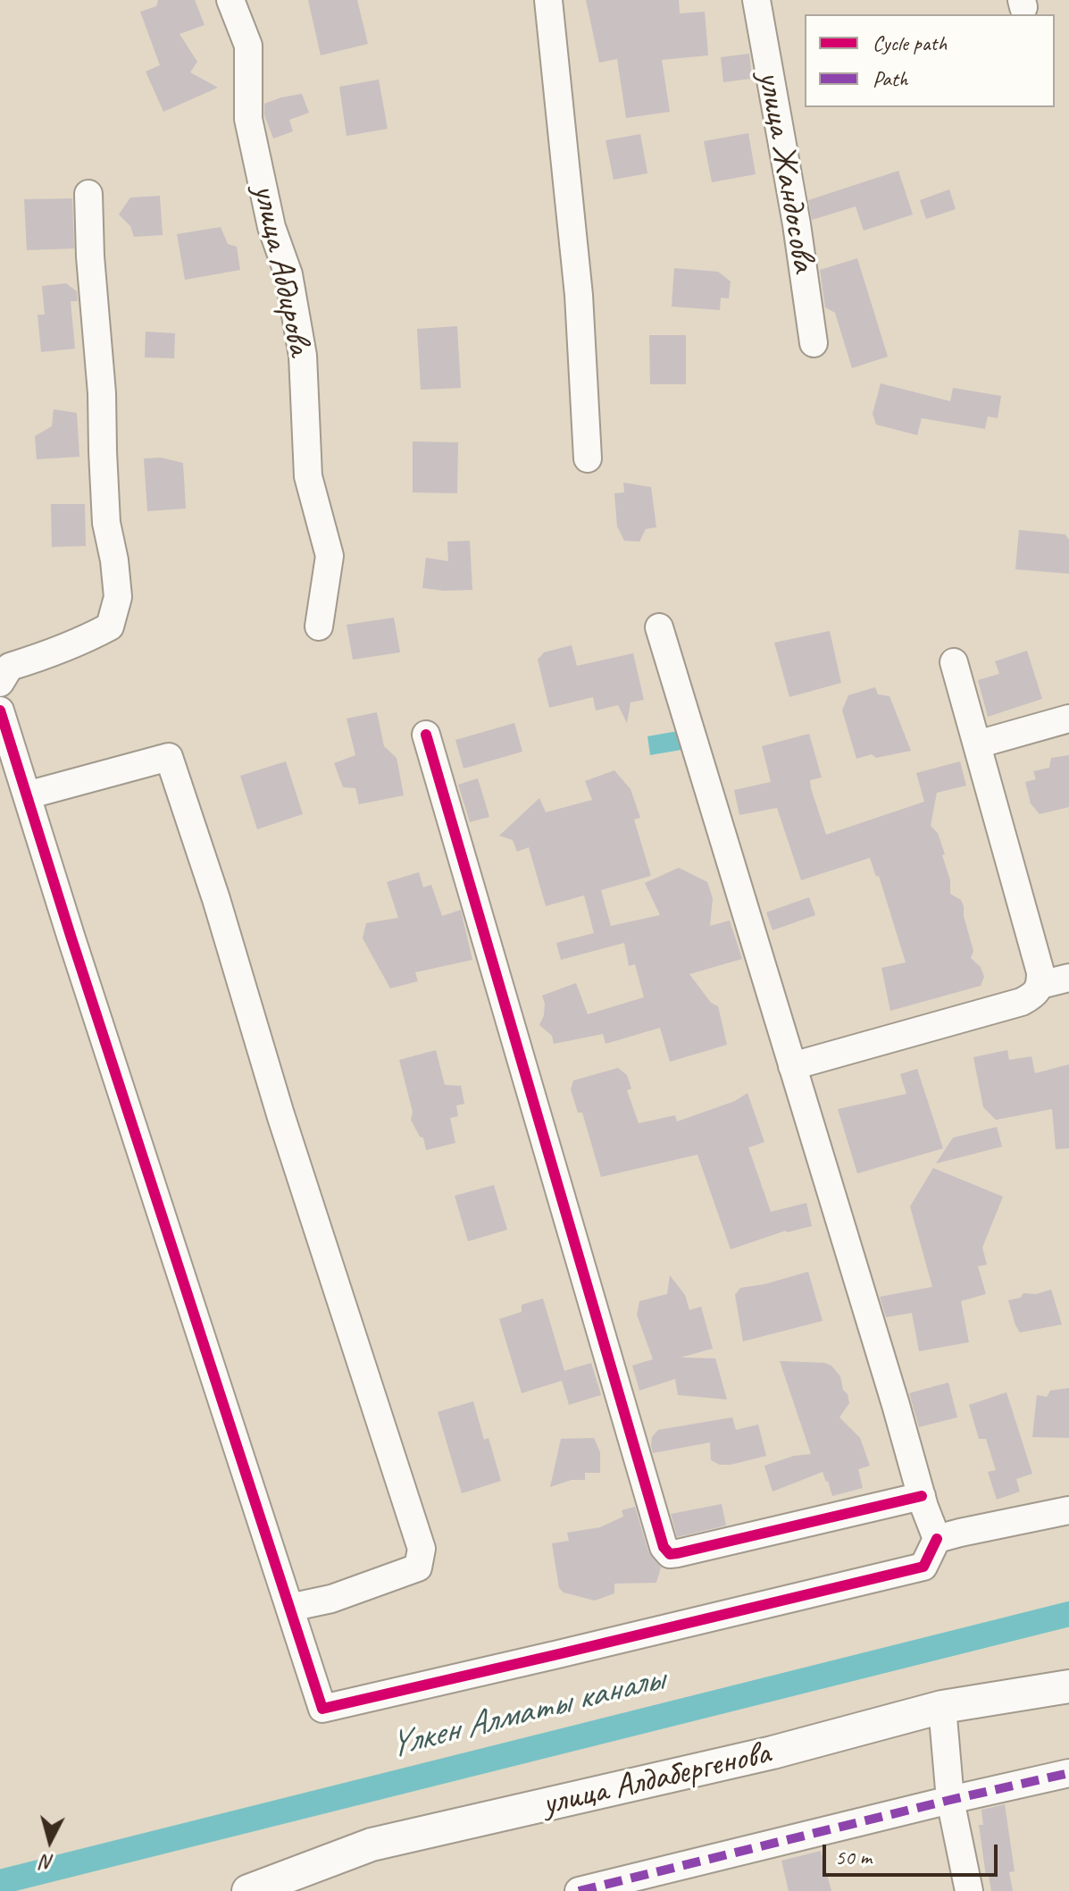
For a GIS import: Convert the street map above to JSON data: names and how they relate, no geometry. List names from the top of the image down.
{
  "streets": {
    "main road": ["улица Алдабергенова"],
    "street": ["улица Жандосова", "улица Абдирова"]
  },
  "water": ["Үлкен Алматы каналы"],
  "legend": ["Cycle path", "Path"],
  "scale_bar": "50 m",
  "north": "bottom"
}
